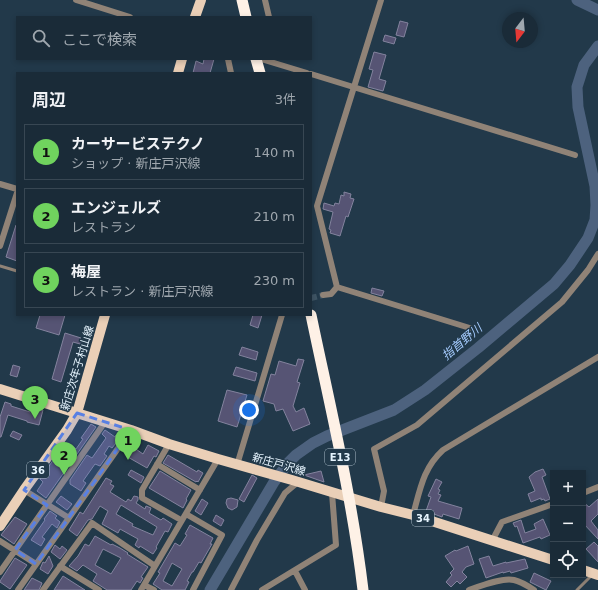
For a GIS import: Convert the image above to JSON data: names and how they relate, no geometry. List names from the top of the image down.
{
  "streets": {
    "highway": ["E13"],
    "main road": [
      "新庄次年子村山線",
      "新庄戸沢線",
      "36",
      "34"
    ]
  },
  "crossings": [
    ["新庄次年子村山線", "新庄戸沢線"]
  ],
  "water": ["指首野川"],
  "north": "bottom",
  "page": {
    "search": "ここで検索",
    "heading": ["周辺", "3件"],
    "list": [
      {
        "mark": "1",
        "name": "カーサービステクノ",
        "note": "ショップ · 新庄戸沢線",
        "value": "140 m"
      },
      {
        "mark": "2",
        "name": "エンジェルズ",
        "note": "レストラン",
        "value": "210 m"
      },
      {
        "mark": "3",
        "name": "梅屋",
        "note": "レストラン · 新庄戸沢線",
        "value": "230 m"
      }
    ],
    "pins": ["3", "1", "2"],
    "map_buttons": ["+", "−"]
  }
}
